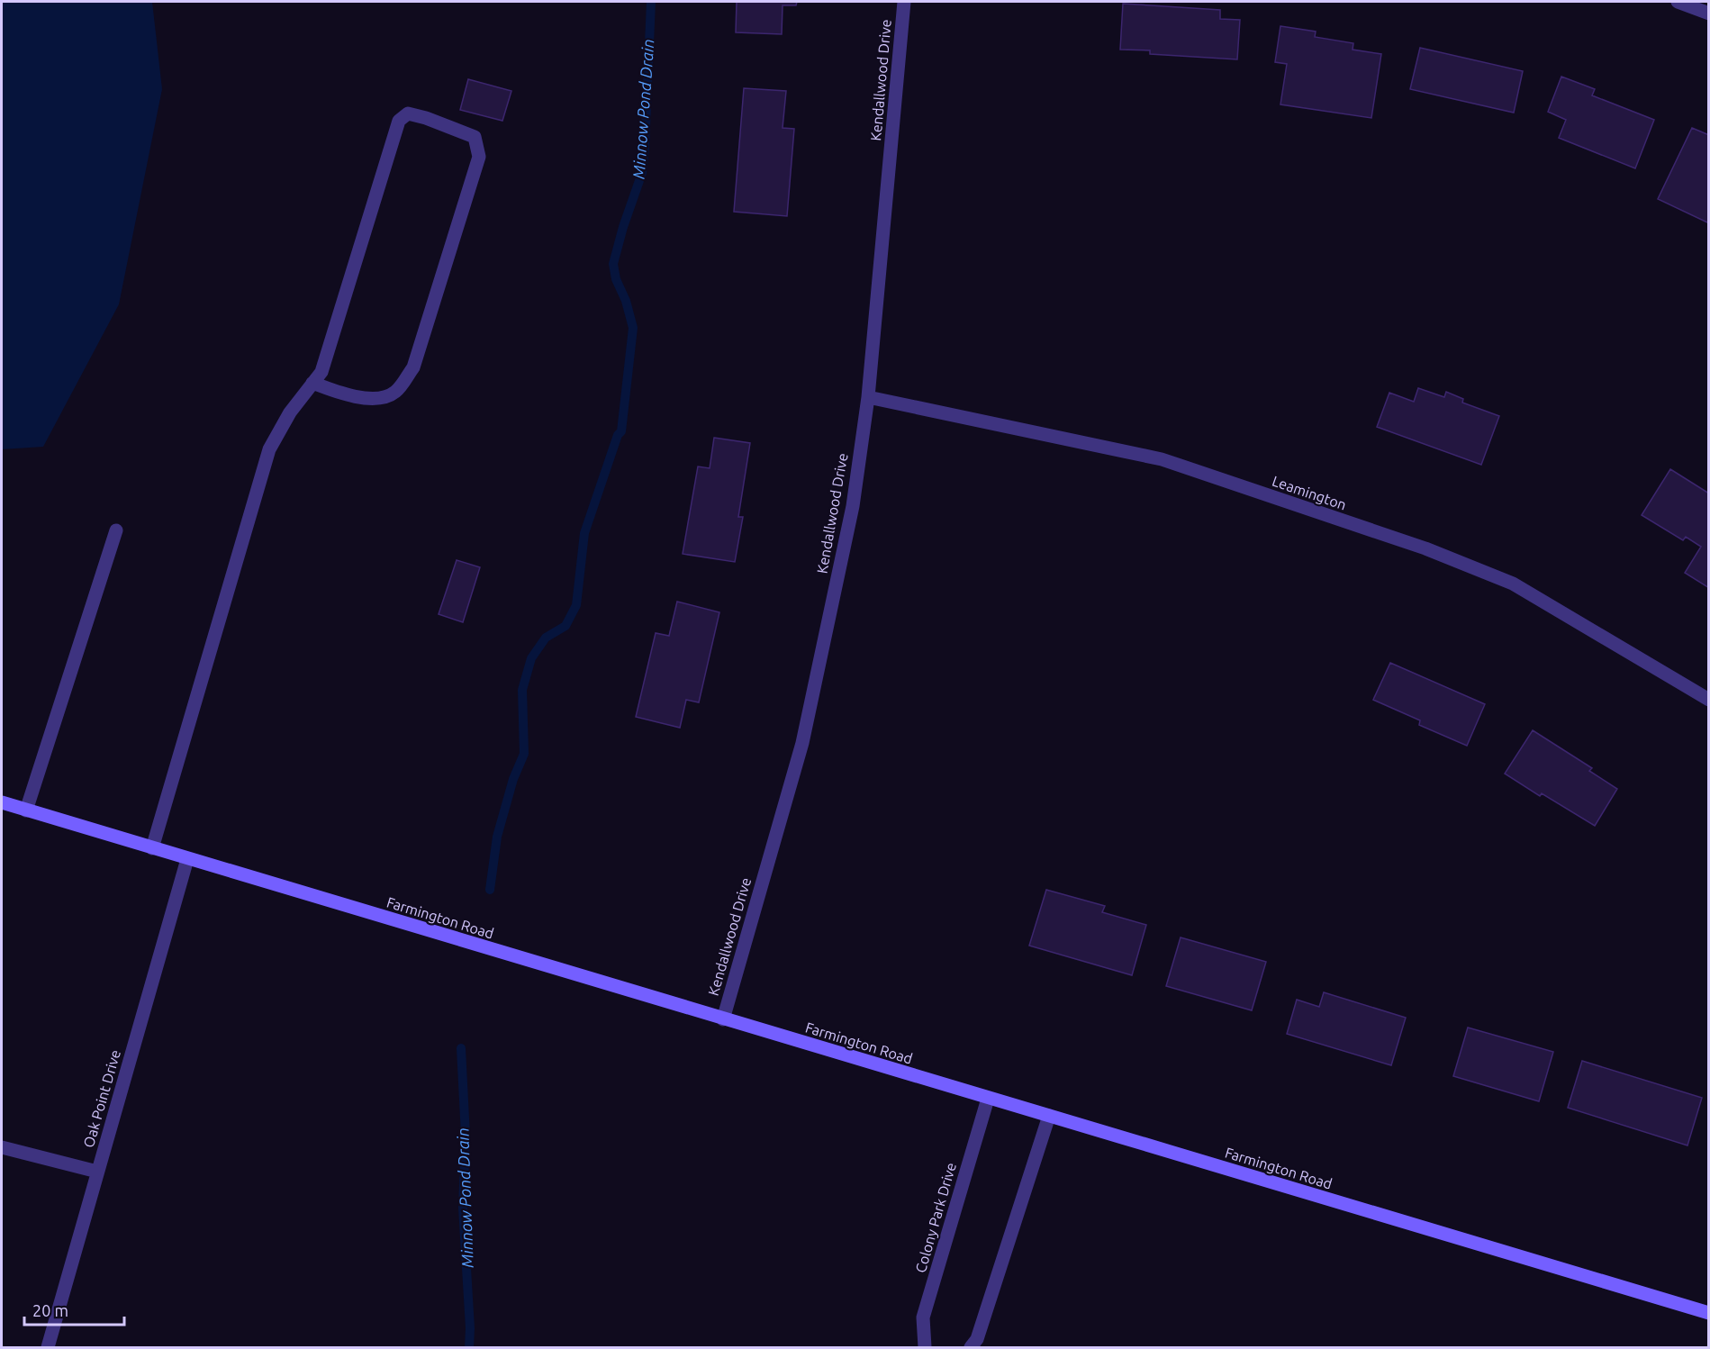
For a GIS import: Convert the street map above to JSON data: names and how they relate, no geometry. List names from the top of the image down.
{
  "streets": {
    "street": [
      "Kendallwood Drive",
      "Leamington",
      "Farmington Road",
      "Oak Point Drive",
      "Colony Park Drive"
    ]
  },
  "crossings": [
    ["Kendallwood Drive", "Leamington"],
    ["Kendallwood Drive", "Farmington Road"],
    ["Farmington Road", "Oak Point Drive"],
    ["Farmington Road", "Colony Park Drive"]
  ],
  "water": ["Minnow Pond Drain"],
  "scale_bar": "20 m"
}
